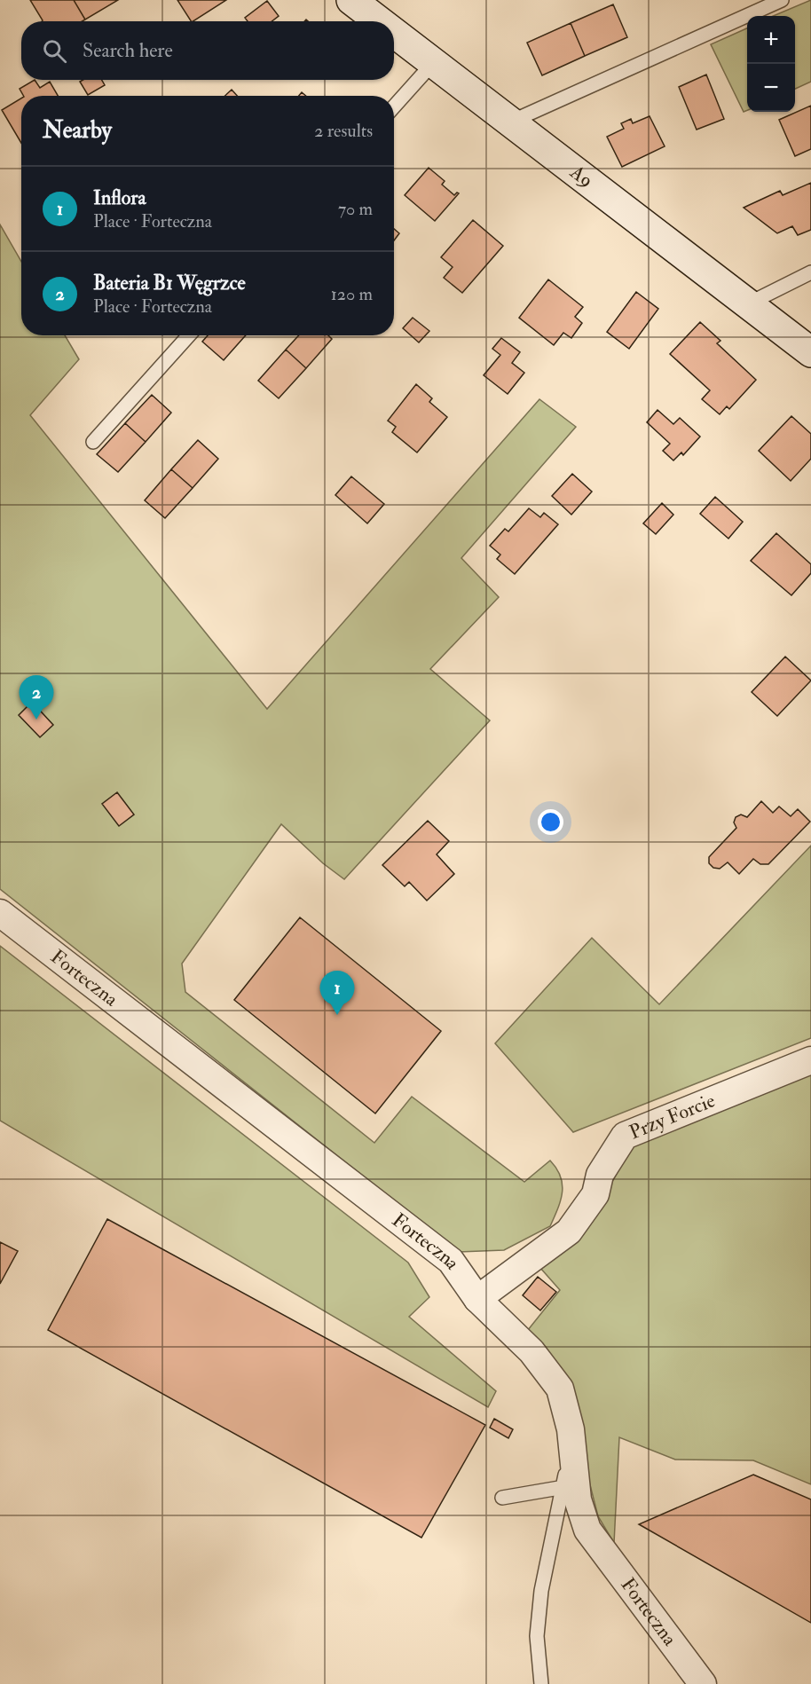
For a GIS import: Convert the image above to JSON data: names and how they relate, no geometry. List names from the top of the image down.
{
  "streets": {
    "street": ["A9", "Forteczna", "Przy Forcie"]
  },
  "crossings": [
    ["Forteczna", "Przy Forcie"]
  ],
  "page": {
    "map_buttons": ["+", "−"],
    "search": "Search here",
    "heading": ["Nearby", "2 results"],
    "list": [
      {
        "mark": "1",
        "name": "Inflora",
        "note": "Place · Forteczna",
        "value": "70 m"
      },
      {
        "mark": "2",
        "name": "Bateria B1 Węgrzce",
        "note": "Place · Forteczna",
        "value": "120 m"
      }
    ],
    "pins": ["2", "1"]
  }
}
